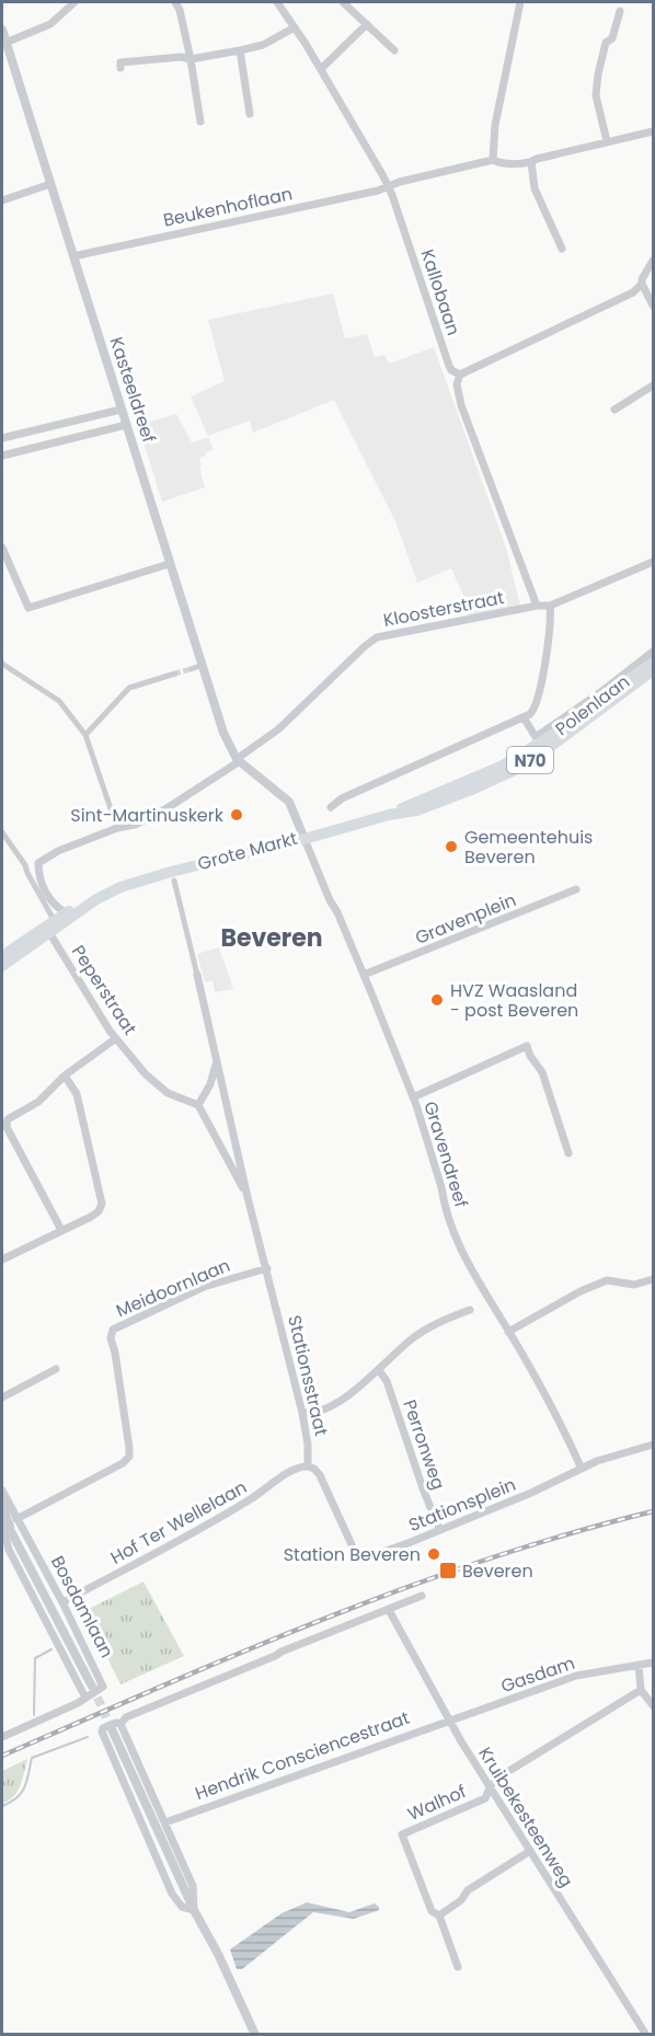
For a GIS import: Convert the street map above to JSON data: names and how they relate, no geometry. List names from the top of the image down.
{
  "streets": {
    "main road": ["Polenlaan", "N70", "Grote Markt"],
    "street": [
      "Beukenhoflaan",
      "Kallobaan",
      "Kasteeldreef",
      "Kloosterstraat",
      "Gravenplein",
      "Peperstraat",
      "Gravendreef",
      "Meidoornlaan",
      "Stationsstraat",
      "Perronweg",
      "Stationsplein",
      "Hof Ter Wellelaan",
      "Bosdamlaan",
      "Gasdam",
      "Hendrik Consciencestraat",
      "Walhof",
      "Kruibekesteenweg"
    ]
  },
  "crossings": [
    ["Beukenhoflaan", "Kallobaan"],
    ["Beukenhoflaan", "Kasteeldreef"],
    ["Kasteeldreef", "Kloosterstraat"],
    ["Kasteeldreef", "Grote Markt"],
    ["Kloosterstraat", "Grote Markt"],
    ["Polenlaan", "Grote Markt"],
    ["Polenlaan", "Gravendreef"],
    ["N70", "Grote Markt"],
    ["N70", "Peperstraat"],
    ["Grote Markt", "Peperstraat"],
    ["Grote Markt", "Gravendreef"],
    ["Gravenplein", "Gravendreef"],
    ["Peperstraat", "Stationsstraat"],
    ["Gravendreef", "Stationsplein"],
    ["Meidoornlaan", "Stationsstraat"],
    ["Meidoornlaan", "Bosdamlaan"],
    ["Stationsstraat", "Stationsplein"],
    ["Stationsstraat", "Hof Ter Wellelaan"],
    ["Perronweg", "Stationsplein"],
    ["Stationsplein", "Hof Ter Wellelaan"],
    ["Hof Ter Wellelaan", "Bosdamlaan"],
    ["Gasdam", "Hendrik Consciencestraat"],
    ["Gasdam", "Kruibekesteenweg"],
    ["Hendrik Consciencestraat", "Kruibekesteenweg"],
    ["Walhof", "Kruibekesteenweg"]
  ],
  "districts": ["Beveren"],
  "places": {
    "other": [
      "Sint-Martinuskerk",
      "Gemeentehuis Beveren",
      "HVZ Waasland - post Beveren",
      "Station Beveren"
    ],
    "transit": ["Beveren"]
  }
}
